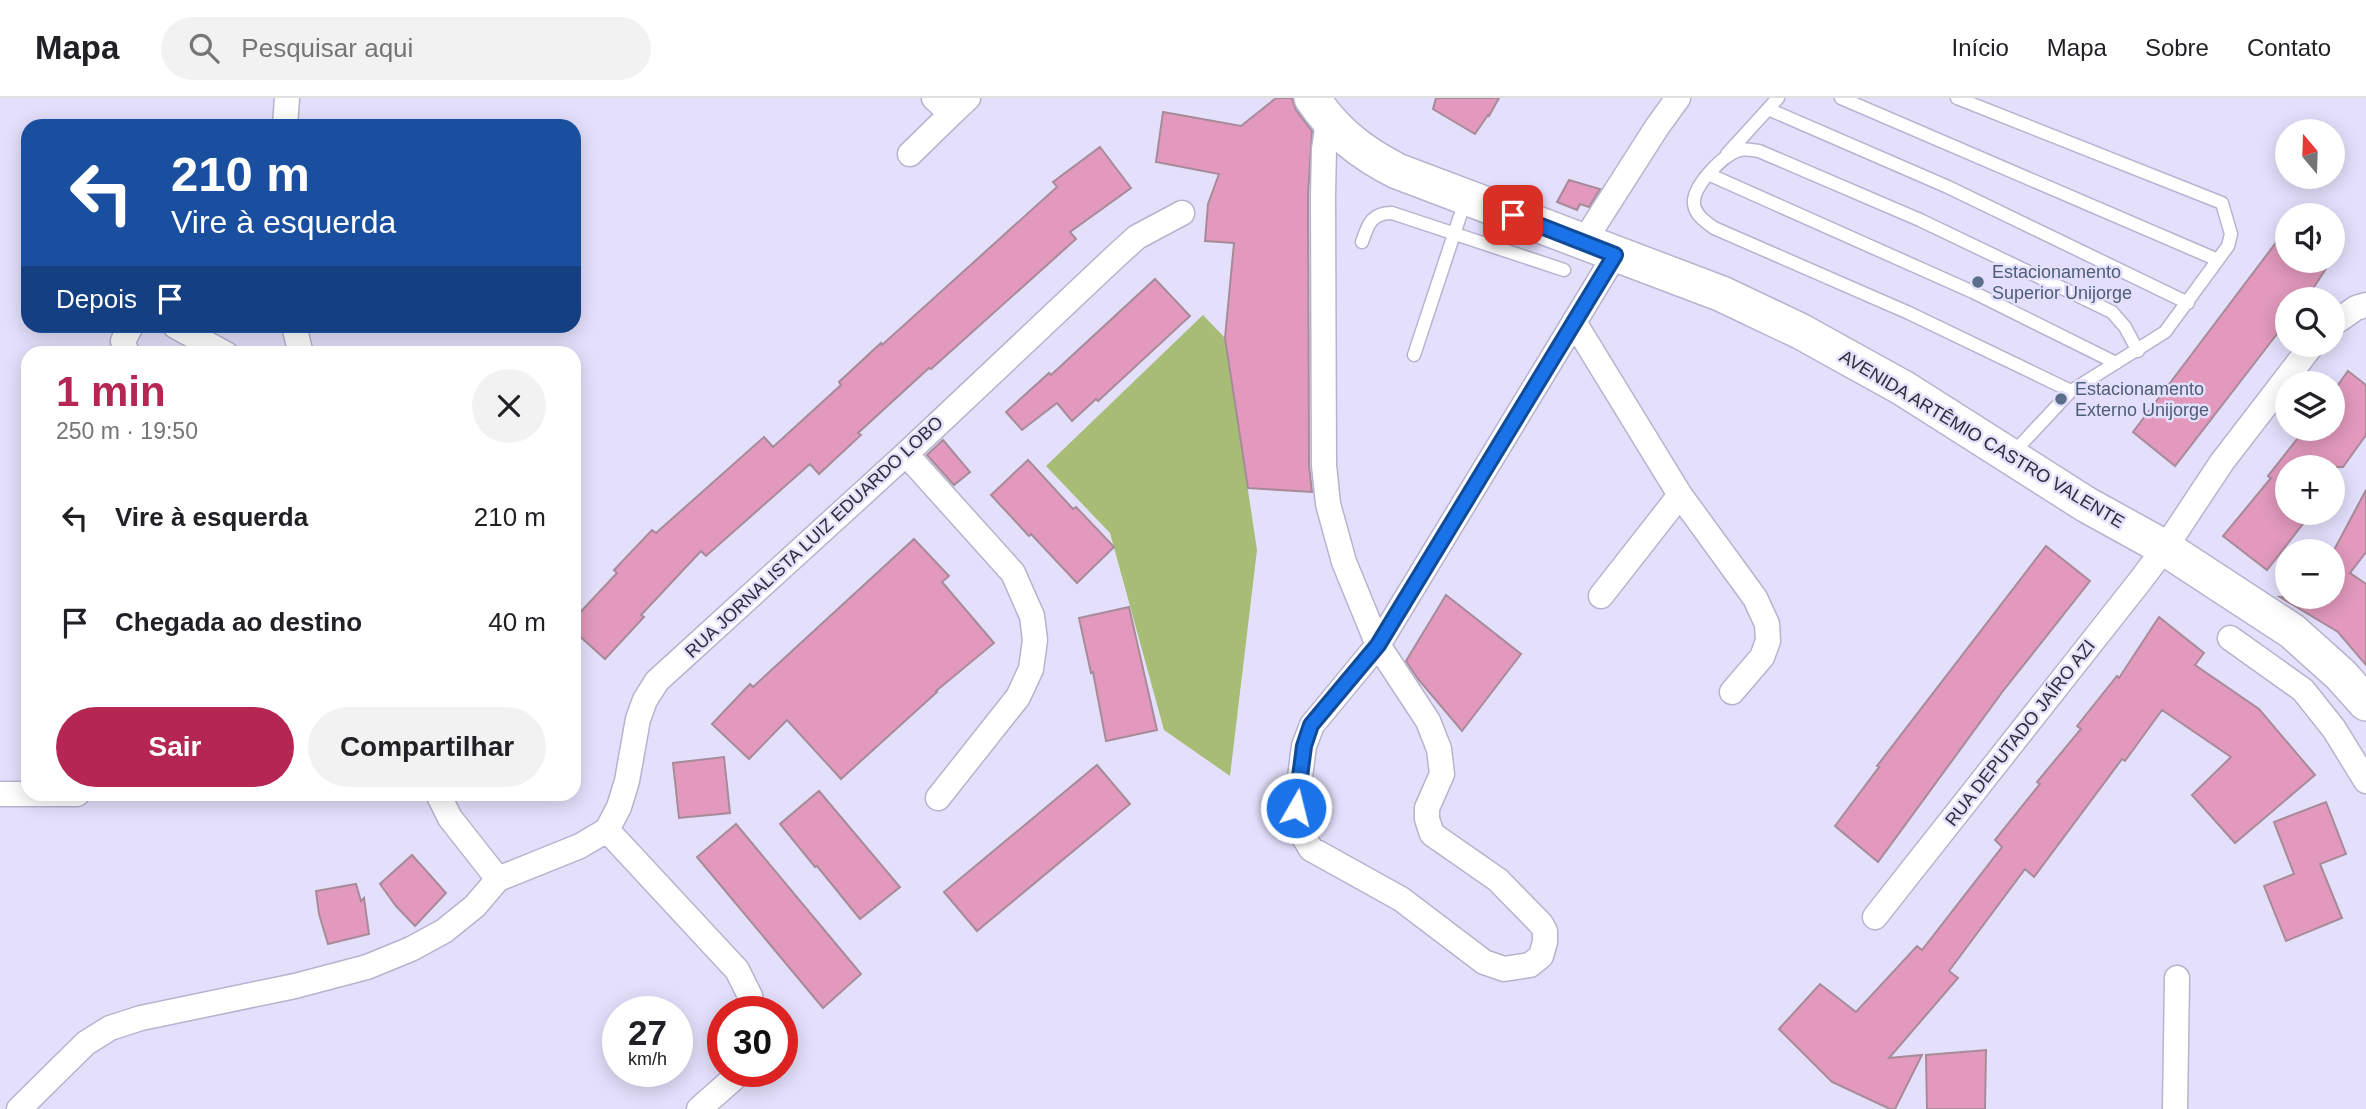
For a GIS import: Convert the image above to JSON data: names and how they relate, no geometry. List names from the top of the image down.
{
  "streets": {
    "main road": ["AVENIDA ARTÊMIO CASTRO VALENTE"],
    "street": ["RUA JORNALISTA LUIZ EDUARDO LOBO", "RUA DEPUTADO JAÍRO AZI"]
  },
  "crossings": [
    ["AVENIDA ARTÊMIO CASTRO VALENTE", "RUA DEPUTADO JAÍRO AZI"]
  ],
  "places": ["Estacionamento Superior Unijorge", "Estacionamento Externo Unijorge"],
  "north": "top",
  "page": {
    "header": "Mapa",
    "search": "Pesquisar aqui",
    "nav": [
      "Início",
      "Mapa",
      "Sobre",
      "Contato"
    ],
    "map_buttons": ["+", "−"],
    "turn": ["210 m", "Vire à esquerda"],
    "then": "Depois",
    "heading": ["1 min", "250 m · 19:50"],
    "list": [
      {
        "name": "Vire à esquerda",
        "value": "210 m"
      },
      {
        "name": "Chegada ao destino",
        "value": "40 m"
      }
    ],
    "buttons": ["Sair", "Compartilhar"],
    "speed": "27 km/h",
    "limit": "30"
  }
}
